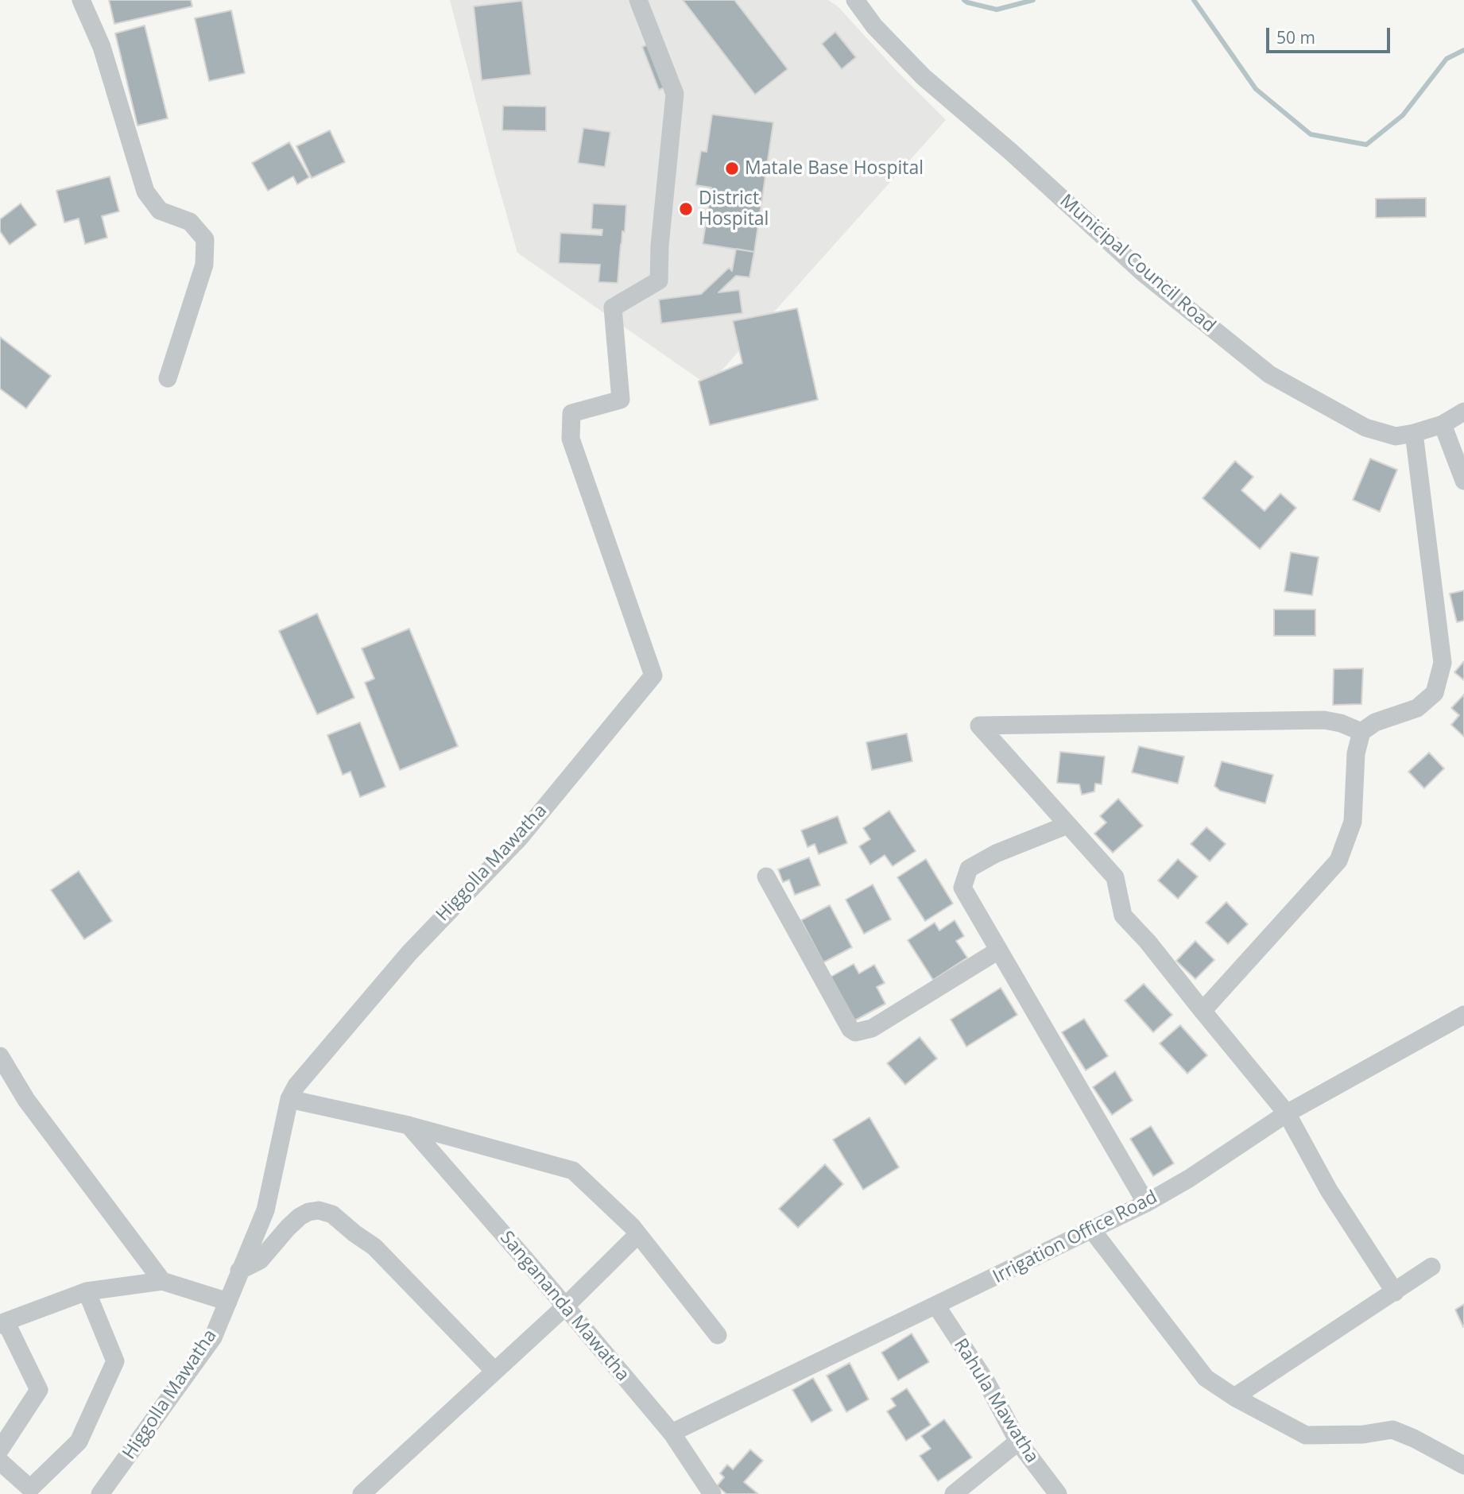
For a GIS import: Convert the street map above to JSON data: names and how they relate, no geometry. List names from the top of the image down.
{
  "streets": {
    "street": [
      "Municipal Council Road",
      "Higgolla Mawatha",
      "Irrigation Office Road",
      "Sangananda Mawatha",
      "Rahula Mawatha"
    ]
  },
  "crossings": [
    ["Irrigation Office Road", "Sangananda Mawatha"],
    ["Irrigation Office Road", "Rahula Mawatha"]
  ],
  "places": ["Matale Base Hospital", "District Hospital"],
  "scale_bar": "50 m"
}
